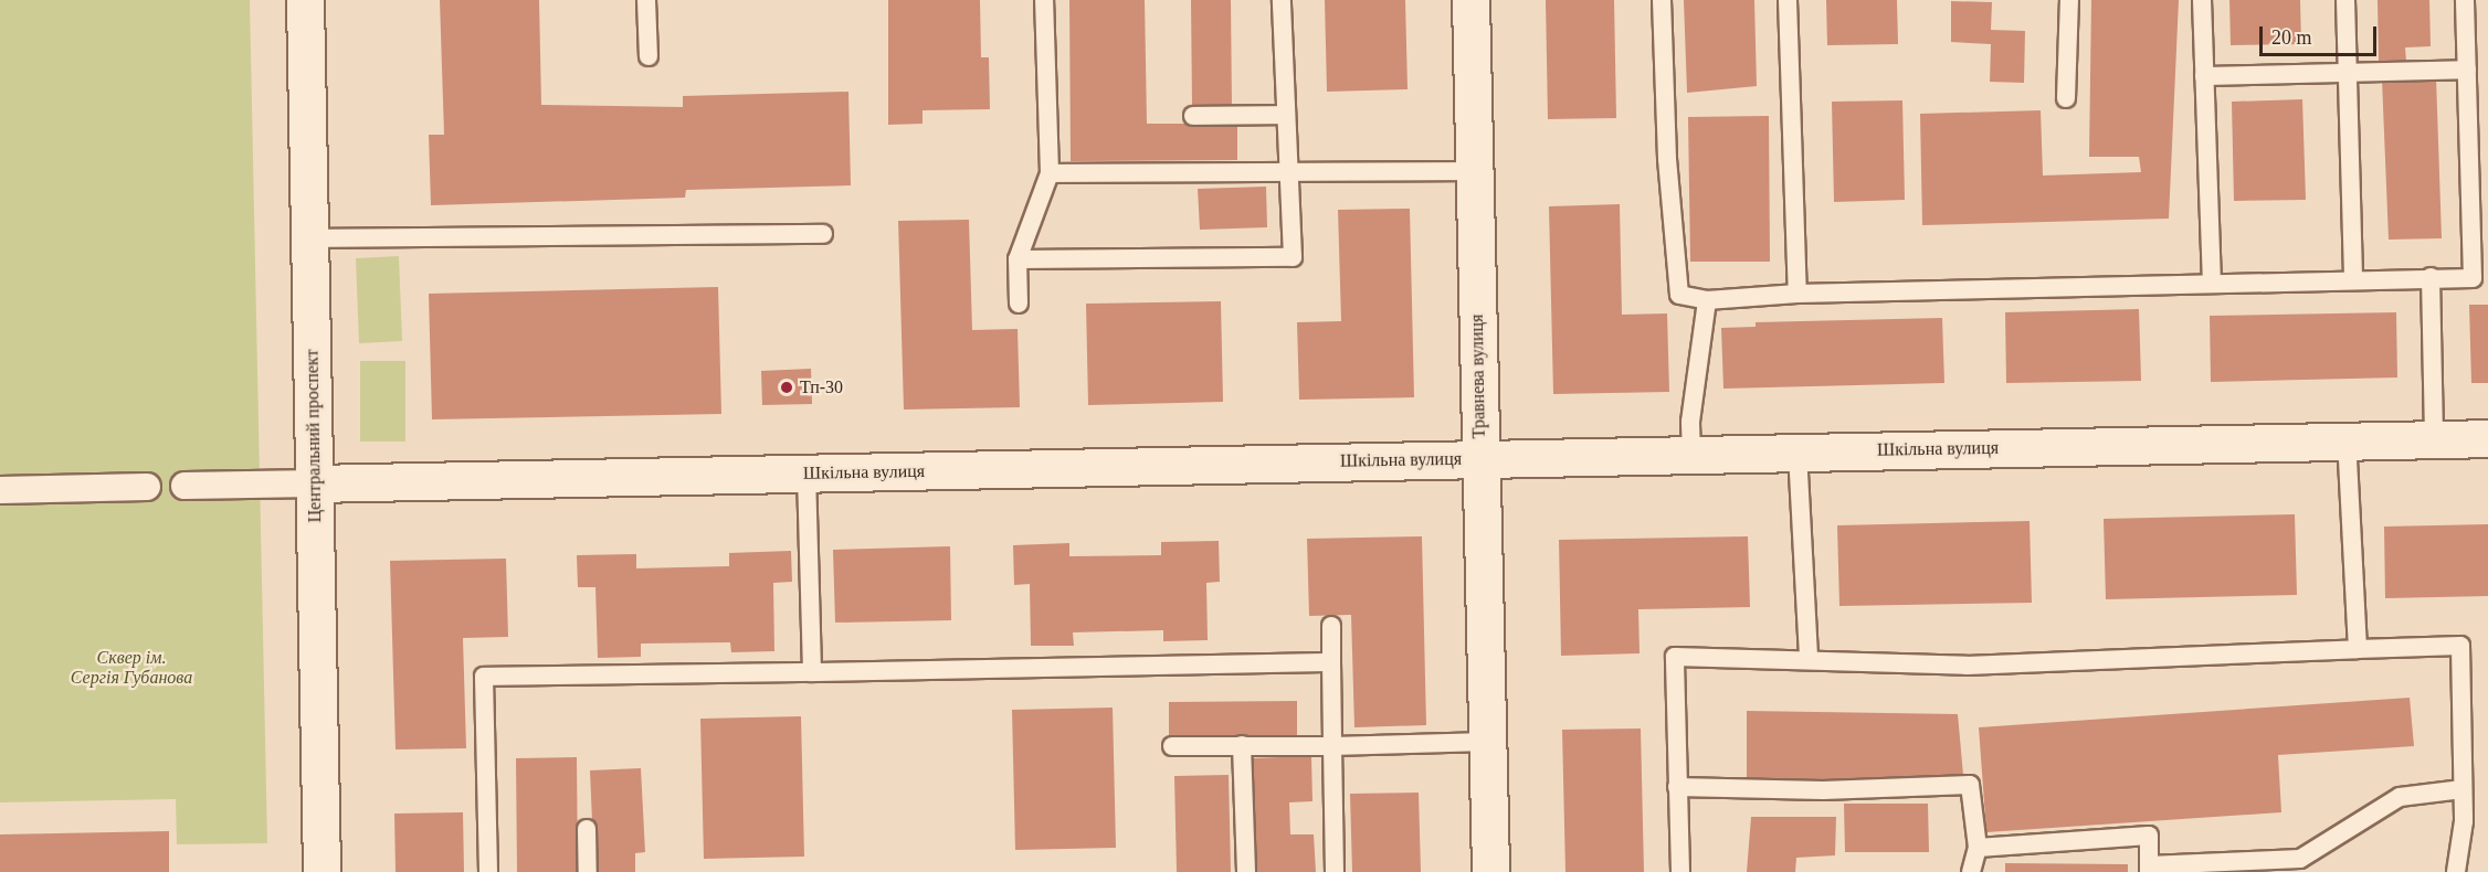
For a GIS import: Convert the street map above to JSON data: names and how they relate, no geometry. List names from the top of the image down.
{
  "streets": {
    "street": ["Травнева вулиця", "Центральний проспект", "Шкільна вулиця"]
  },
  "crossings": [
    ["Травнева вулиця", "Шкільна вулиця"],
    ["Центральний проспект", "Шкільна вулиця"]
  ],
  "parks": ["Сквер ім. Сергія Губанова"],
  "places": ["Тп-30"],
  "scale_bar": "20 m"
}
